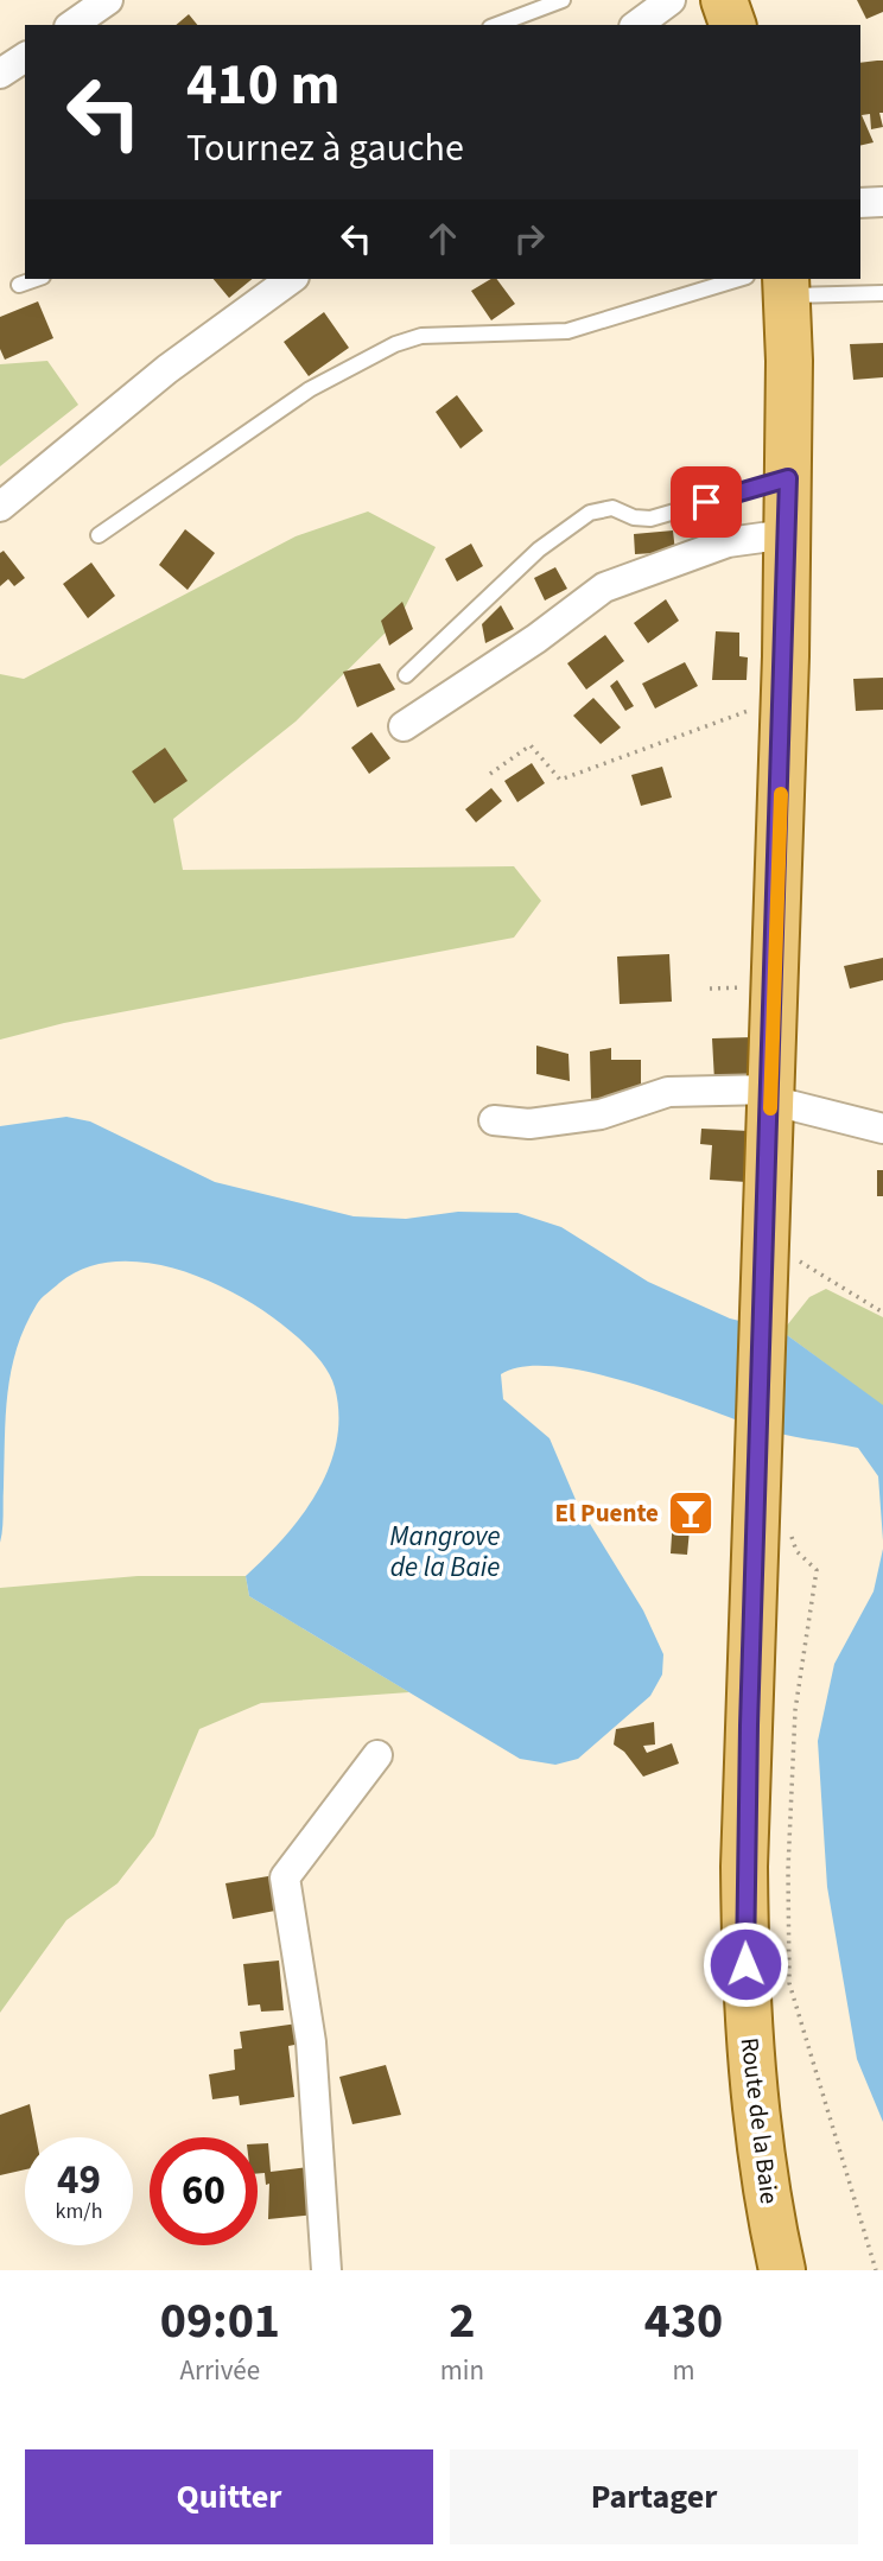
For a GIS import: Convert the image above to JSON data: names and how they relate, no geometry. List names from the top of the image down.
{
  "streets": {
    "main road": ["Route de la Baie"]
  },
  "water": ["Mangrove de la Baie"],
  "places": {
    "bar": ["El Puente"]
  },
  "page": {
    "turn": ["410 m", "Tournez à gauche"],
    "speed": "49 km/h",
    "limit": "60",
    "eta": [
      "09:01",
      "Arrivée",
      "2",
      "min",
      "430",
      "m"
    ],
    "buttons": ["Quitter", "Partager"]
  }
}
